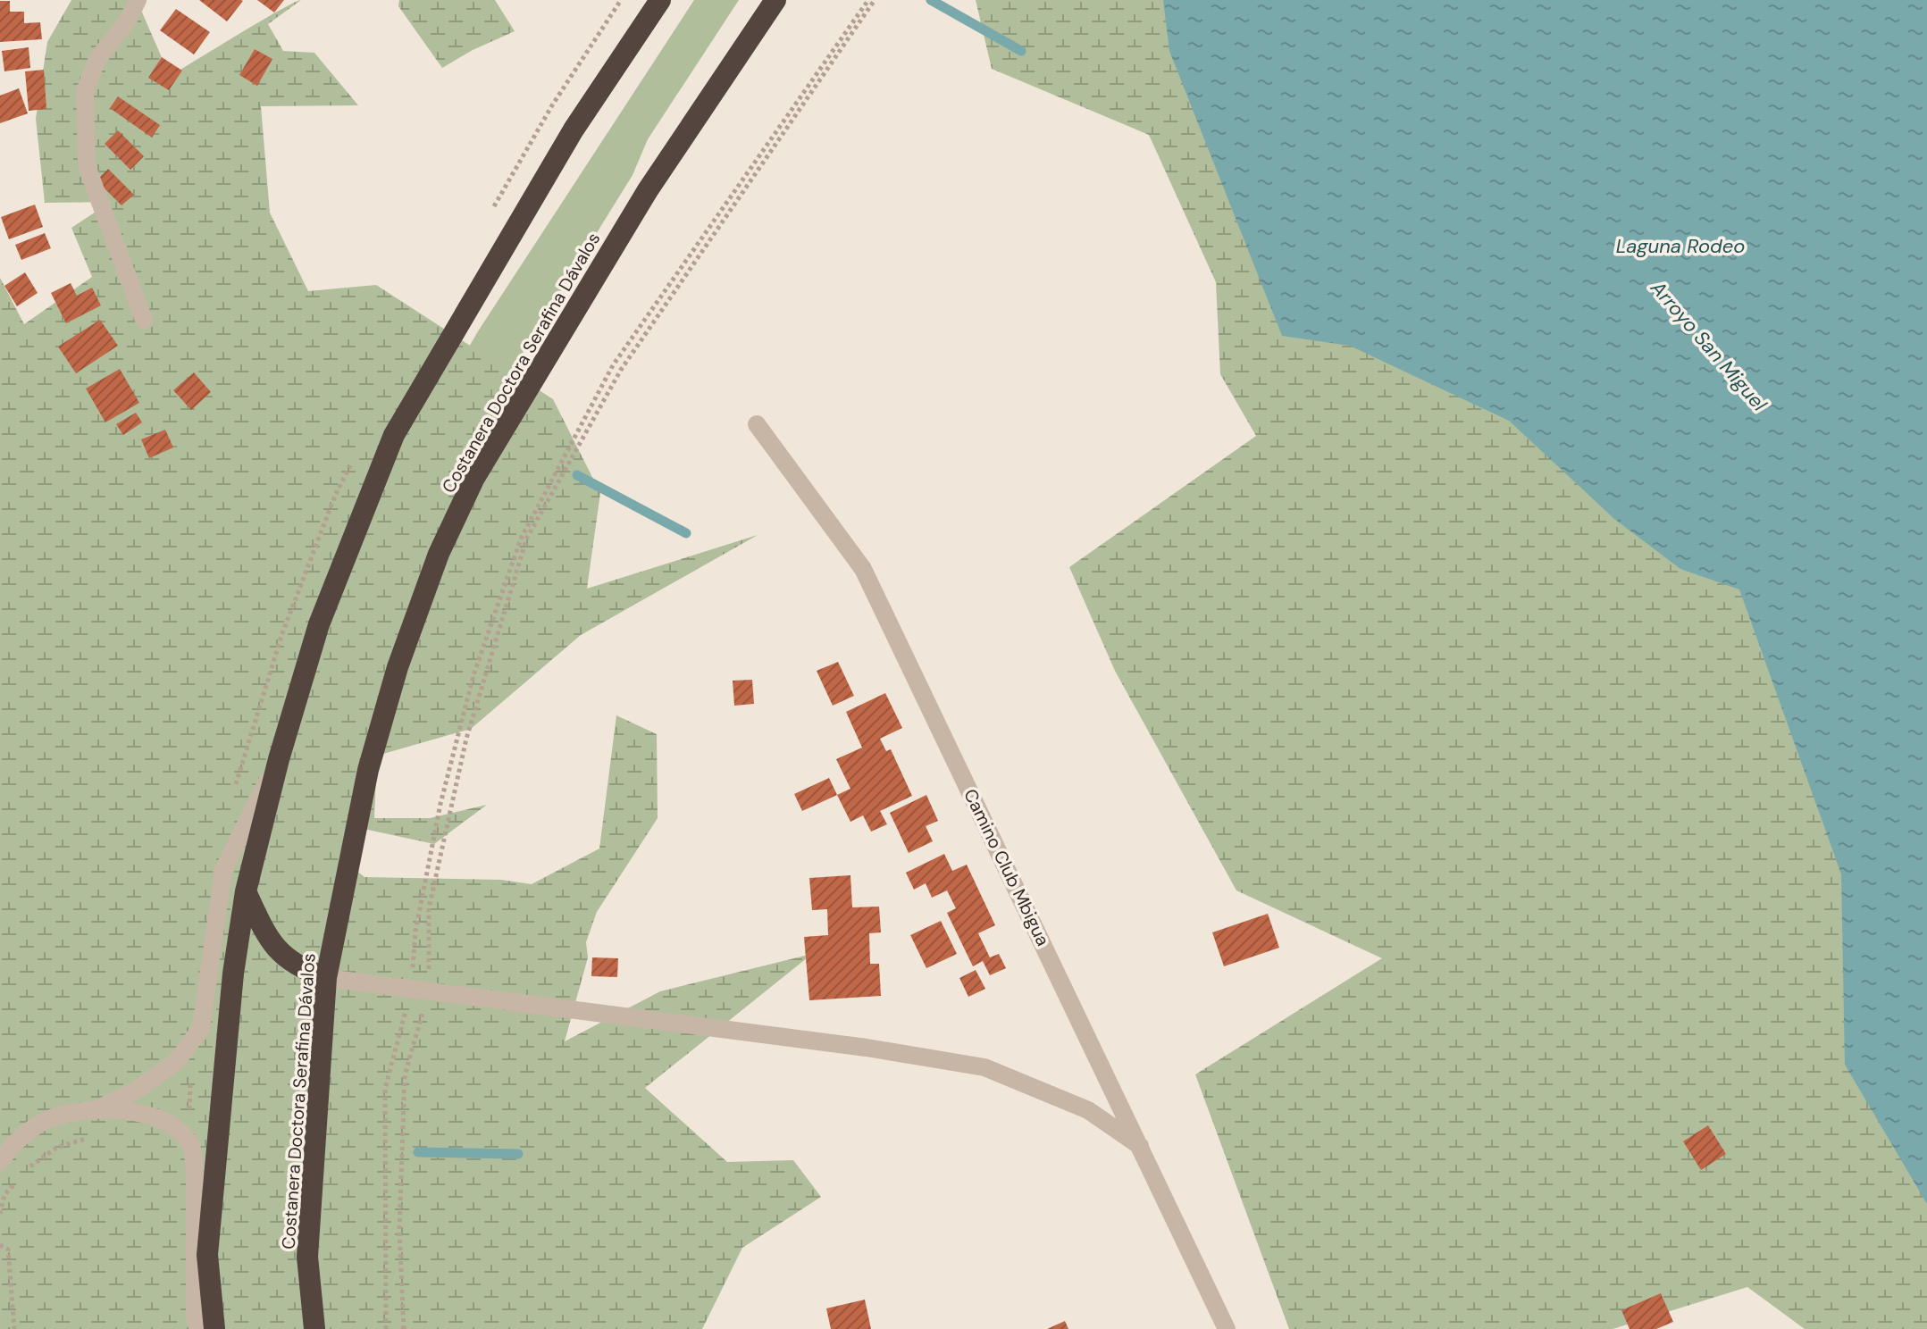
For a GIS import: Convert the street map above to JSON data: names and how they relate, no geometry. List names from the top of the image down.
{
  "streets": {
    "highway": ["Costanera Doctora Serafina Dávalos"],
    "street": ["Camino Club Mbigua"]
  },
  "water": ["Laguna Rodeo", "Arroyo San Miguel"]
}
